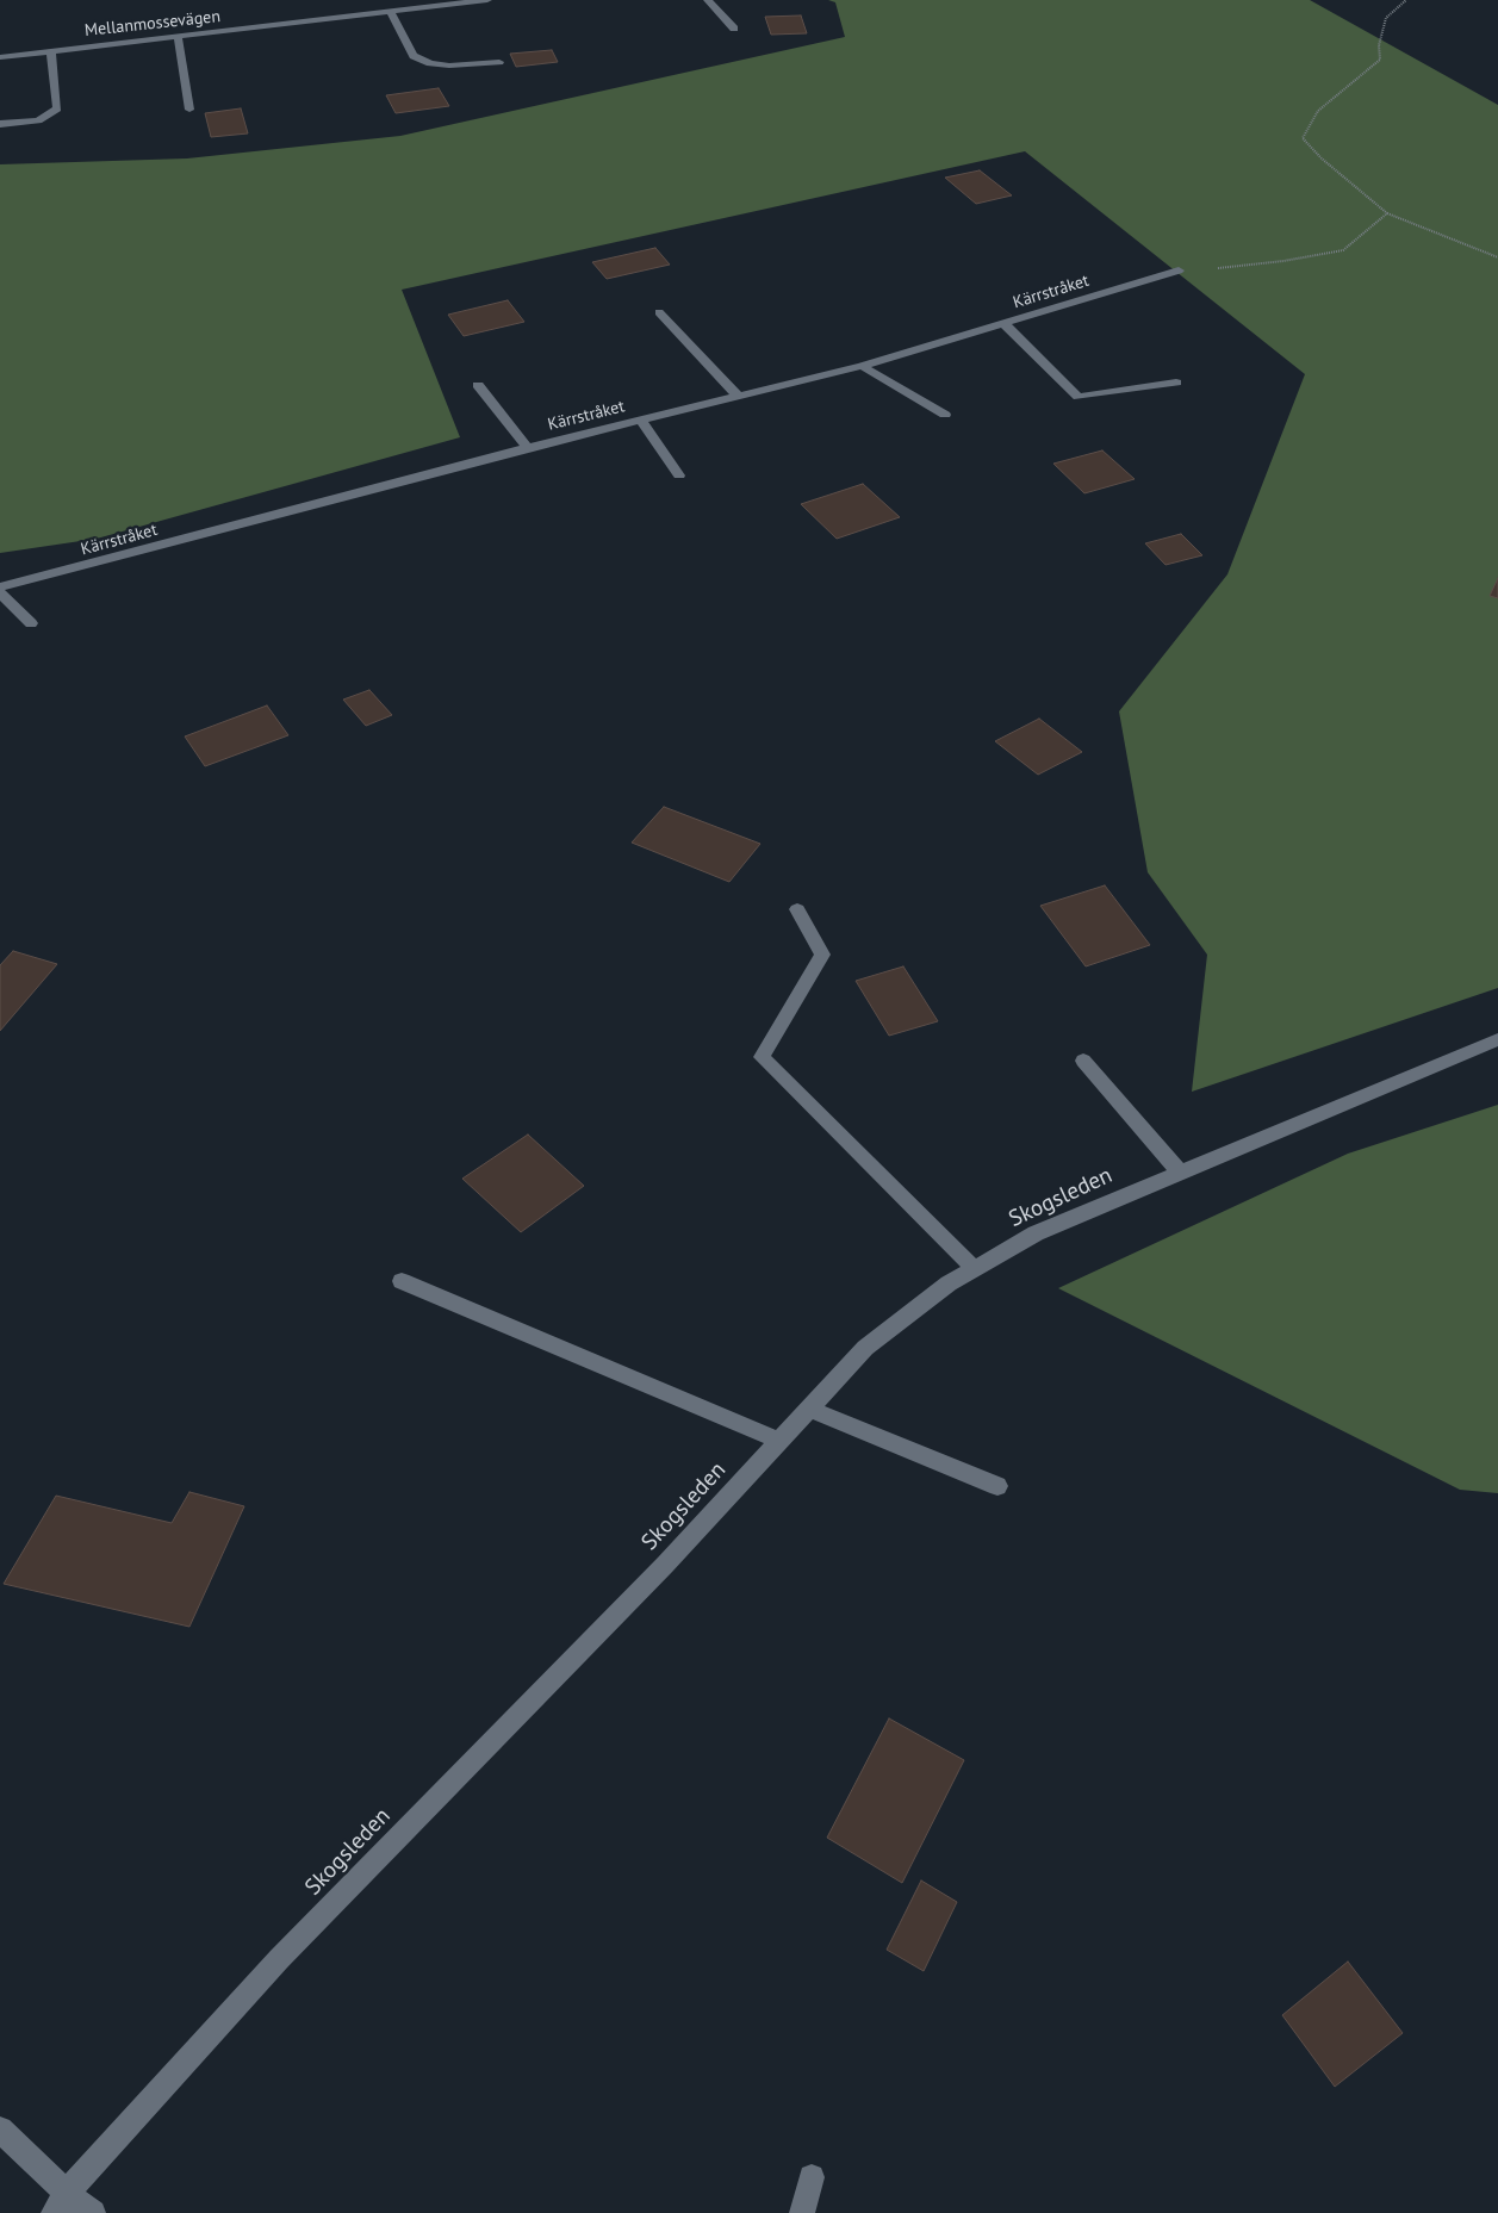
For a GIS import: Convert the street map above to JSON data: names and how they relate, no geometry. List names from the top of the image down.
{
  "streets": {
    "street": ["Mellanmossevägen", "Kärrstråket", "Skogsleden"]
  }
}
